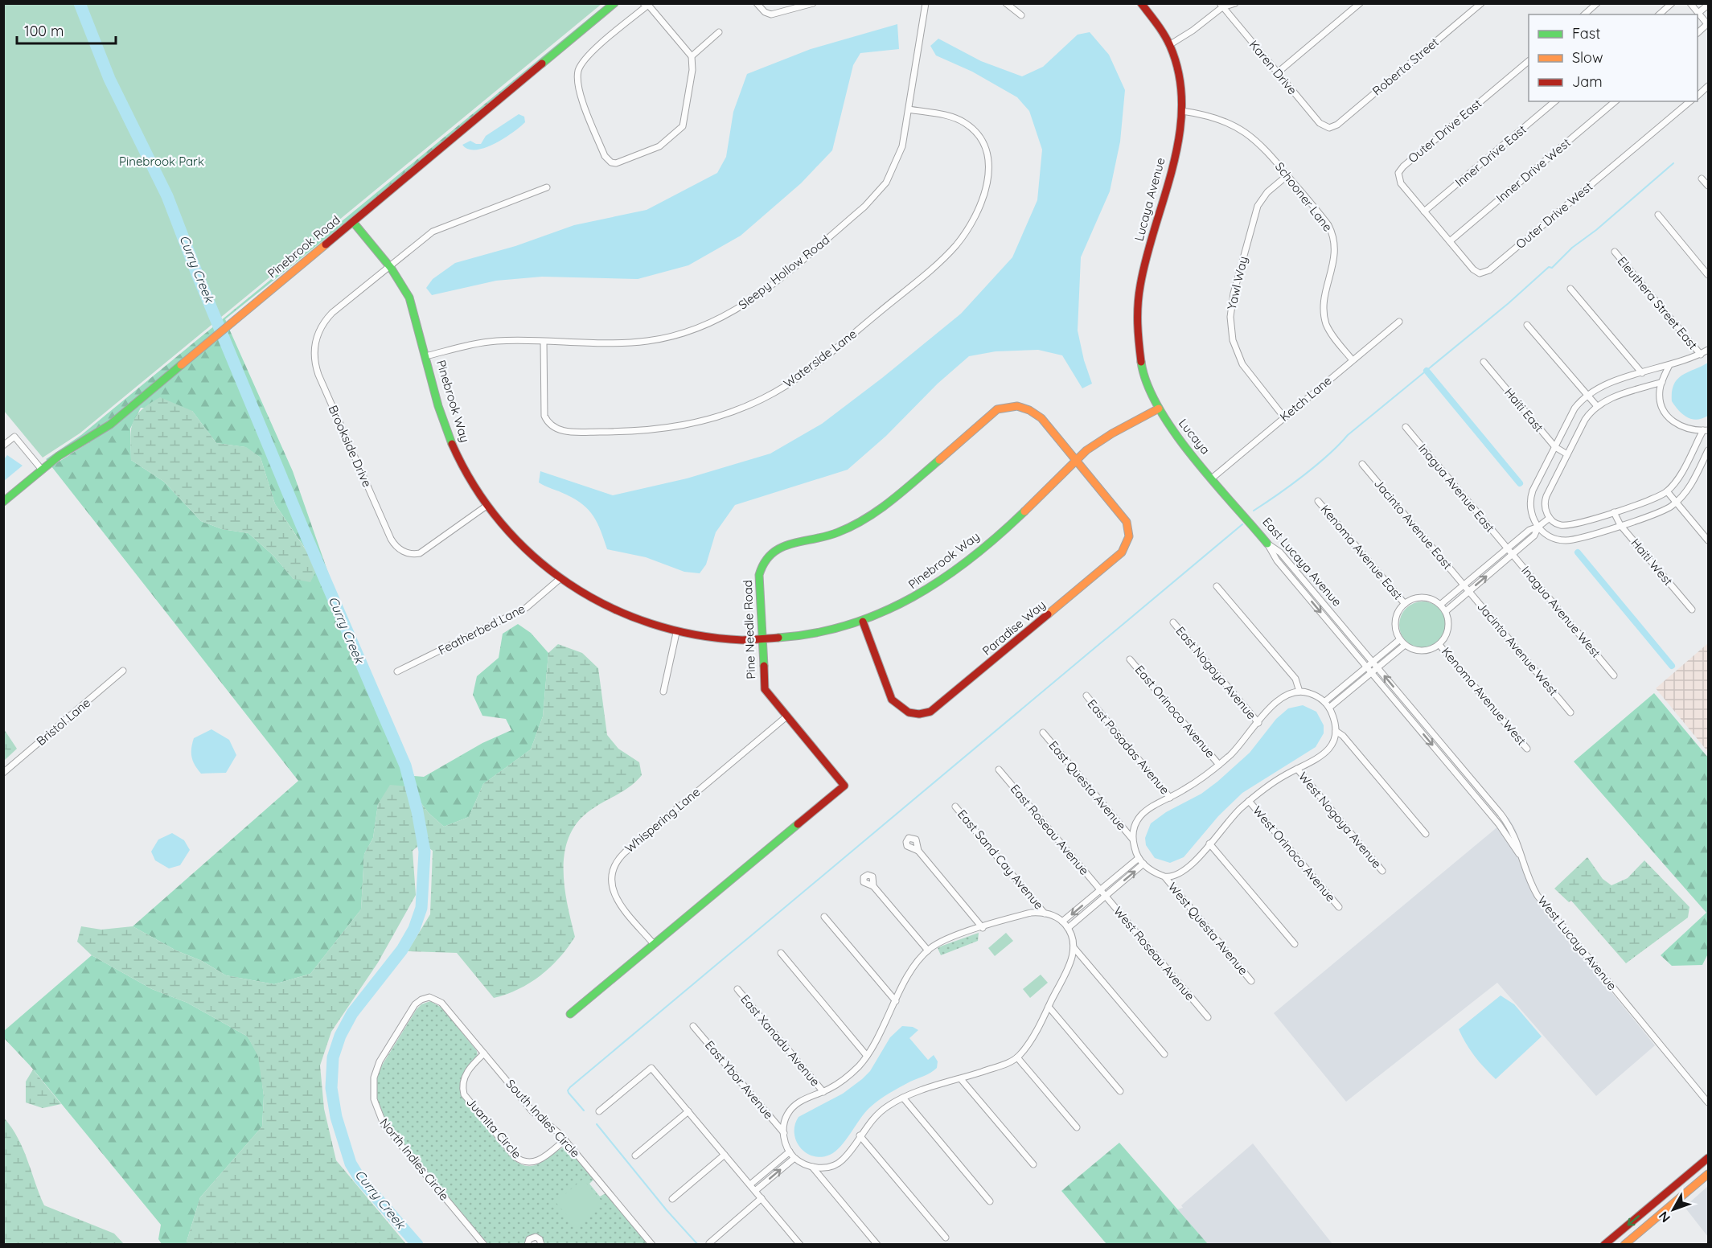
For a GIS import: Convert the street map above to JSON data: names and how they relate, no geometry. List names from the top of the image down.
{
  "streets": {
    "street": [
      "Roberta Street",
      "Karen Drive",
      "Outer Drive East",
      "Inner Drive East",
      "Inner Drive West",
      "Schooner Lane",
      "Lucaya Avenue",
      "Outer Drive West",
      "Pinebrook Road",
      "Sleepy Hollow Road",
      "Yawl Way",
      "Eleuthera Street East",
      "Waterside Lane",
      "Ketch Lane",
      "Pinebrook Way",
      "Haiti East",
      "Lucaya",
      "Brookside Drive",
      "Inagua Avenue East",
      "Jacinto Avenue East",
      "Kenoma Avenue East",
      "East Lucaya Avenue",
      "Haiti West",
      "Inagua Avenue West",
      "Paradise Way",
      "Featherbed Lane",
      "Pine Needle Road",
      "Jacinto Avenue West",
      "East Nogoya Avenue",
      "Kenoma Avenue West",
      "East Orinoco Avenue",
      "Bristol Lane",
      "East Posadas Avenue",
      "East Questa Avenue",
      "Whispering Lane",
      "West Nogoya Avenue",
      "East Roseau Avenue",
      "West Orinoco Avenue",
      "East Sand Cay Avenue",
      "West Questa Avenue",
      "West Lucaya Avenue",
      "West Roseau Avenue",
      "East Xanadu Avenue",
      "East Ybor Avenue",
      "South Indies Circle",
      "Juanita Circle",
      "North Indies Circle"
    ]
  },
  "crossings": [
    ["Roberta Street", "Karen Drive"],
    ["Outer Drive East", "Inner Drive East"],
    ["Outer Drive East", "Outer Drive West"],
    ["Inner Drive East", "Outer Drive West"],
    ["Inner Drive West", "Outer Drive West"],
    ["Schooner Lane", "Lucaya Avenue"],
    ["Schooner Lane", "Yawl Way"],
    ["Schooner Lane", "Ketch Lane"],
    ["Lucaya Avenue", "Pinebrook Way"],
    ["Lucaya Avenue", "Lucaya"],
    ["Pinebrook Road", "Pinebrook Way"],
    ["Sleepy Hollow Road", "Waterside Lane"],
    ["Sleepy Hollow Road", "Pinebrook Way"],
    ["Yawl Way", "Ketch Lane"],
    ["Ketch Lane", "Lucaya"],
    ["Ketch Lane", "East Lucaya Avenue"],
    ["Pinebrook Way", "Lucaya"],
    ["Pinebrook Way", "Brookside Drive"],
    ["Pinebrook Way", "Paradise Way"],
    ["Pinebrook Way", "Featherbed Lane"],
    ["Pinebrook Way", "Pine Needle Road"],
    ["Lucaya", "East Lucaya Avenue"],
    ["Inagua Avenue East", "Inagua Avenue West"],
    ["Jacinto Avenue East", "Jacinto Avenue West"],
    ["Kenoma Avenue East", "Kenoma Avenue West"],
    ["East Lucaya Avenue", "West Lucaya Avenue"],
    ["Paradise Way", "Pine Needle Road"],
    ["Pine Needle Road", "Whispering Lane"],
    ["East Roseau Avenue", "West Roseau Avenue"],
    ["South Indies Circle", "Juanita Circle"],
    ["South Indies Circle", "North Indies Circle"]
  ],
  "water": ["Curry Creek"],
  "parks": ["Pinebrook Park"],
  "legend": ["Fast", "Slow", "Jam"],
  "scale_bar": "100 m",
  "north": "bottom left"
}
